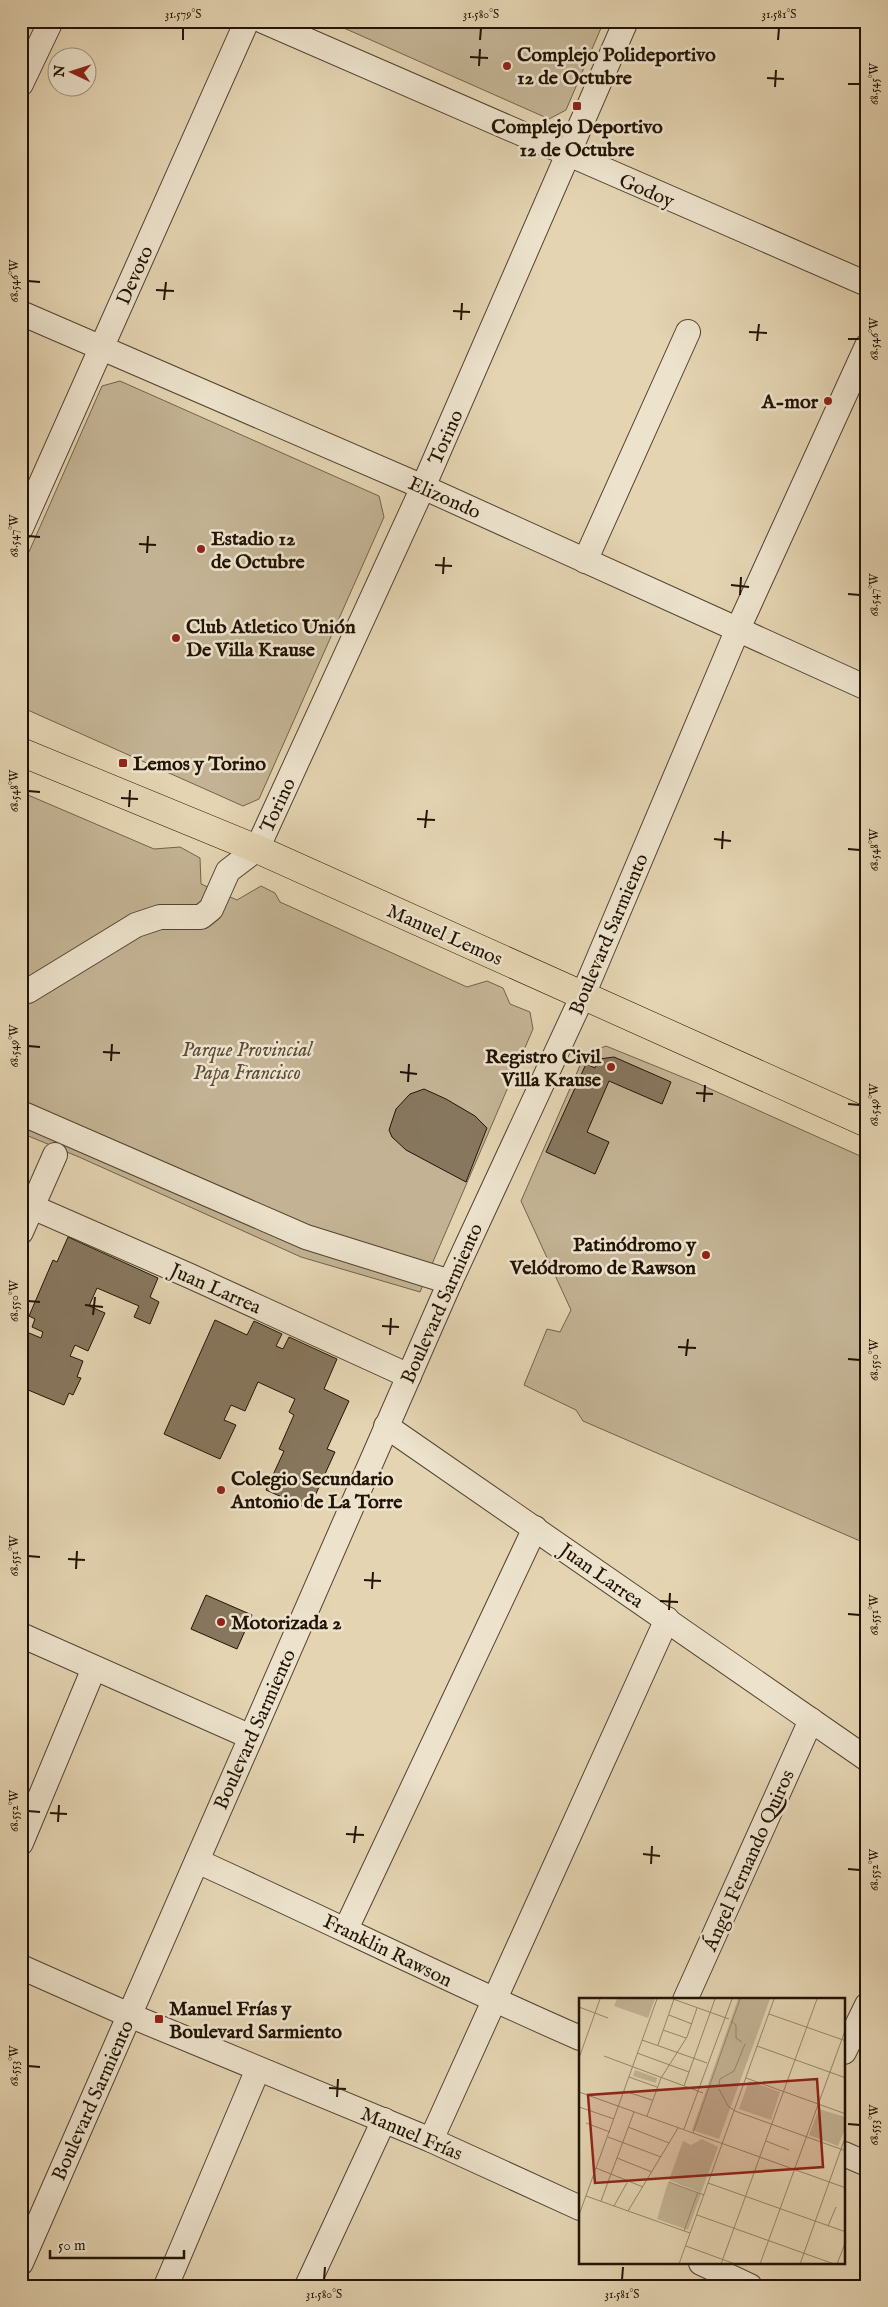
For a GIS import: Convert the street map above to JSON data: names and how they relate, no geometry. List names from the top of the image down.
{
  "streets": {
    "main road": ["Manuel Lemos"],
    "street": [
      "Godoy",
      "Devoto",
      "Torino",
      "Elizondo",
      "Boulevard Sarmiento",
      "Juan Larrea",
      "Ángel Fernando Quiros",
      "Franklin Rawson",
      "Manuel Frías"
    ]
  },
  "crossings": [
    ["Godoy", "Torino"],
    ["Devoto", "Elizondo"],
    ["Torino", "Elizondo"],
    ["Torino", "Manuel Lemos"],
    ["Elizondo", "Boulevard Sarmiento"],
    ["Manuel Lemos", "Boulevard Sarmiento"],
    ["Boulevard Sarmiento", "Juan Larrea"],
    ["Boulevard Sarmiento", "Franklin Rawson"],
    ["Boulevard Sarmiento", "Manuel Frías"],
    ["Juan Larrea", "Ángel Fernando Quiros"]
  ],
  "parks": ["Parque Provincial Papa Francisco"],
  "places": {
    "other": [
      "Complejo Polideportivo 12 de Octubre",
      "A-mor",
      "Estadio 12 de Octubre",
      "Club Atletico Unión De Villa Krause",
      "Registro Civil Villa Krause",
      "Patinódromo y Velódromo de Rawson",
      "Colegio Secundario Antonio de La Torre",
      "Motorizada 2"
    ],
    "transit": ["Complejo Deportivo 12 de Octubre", "Lemos y Torino", "Manuel Frías y Boulevard Sarmiento"]
  },
  "scale_bar": "50 m",
  "north": "left",
  "coordinates": [
    "31.579°S",
    "31.580°S",
    "31.581°S",
    "68.545°W",
    "68.546°W",
    "68.547°W",
    "68.548°W",
    "68.549°W",
    "68.550°W",
    "68.551°W",
    "68.552°W",
    "68.553°W"
  ]
}
